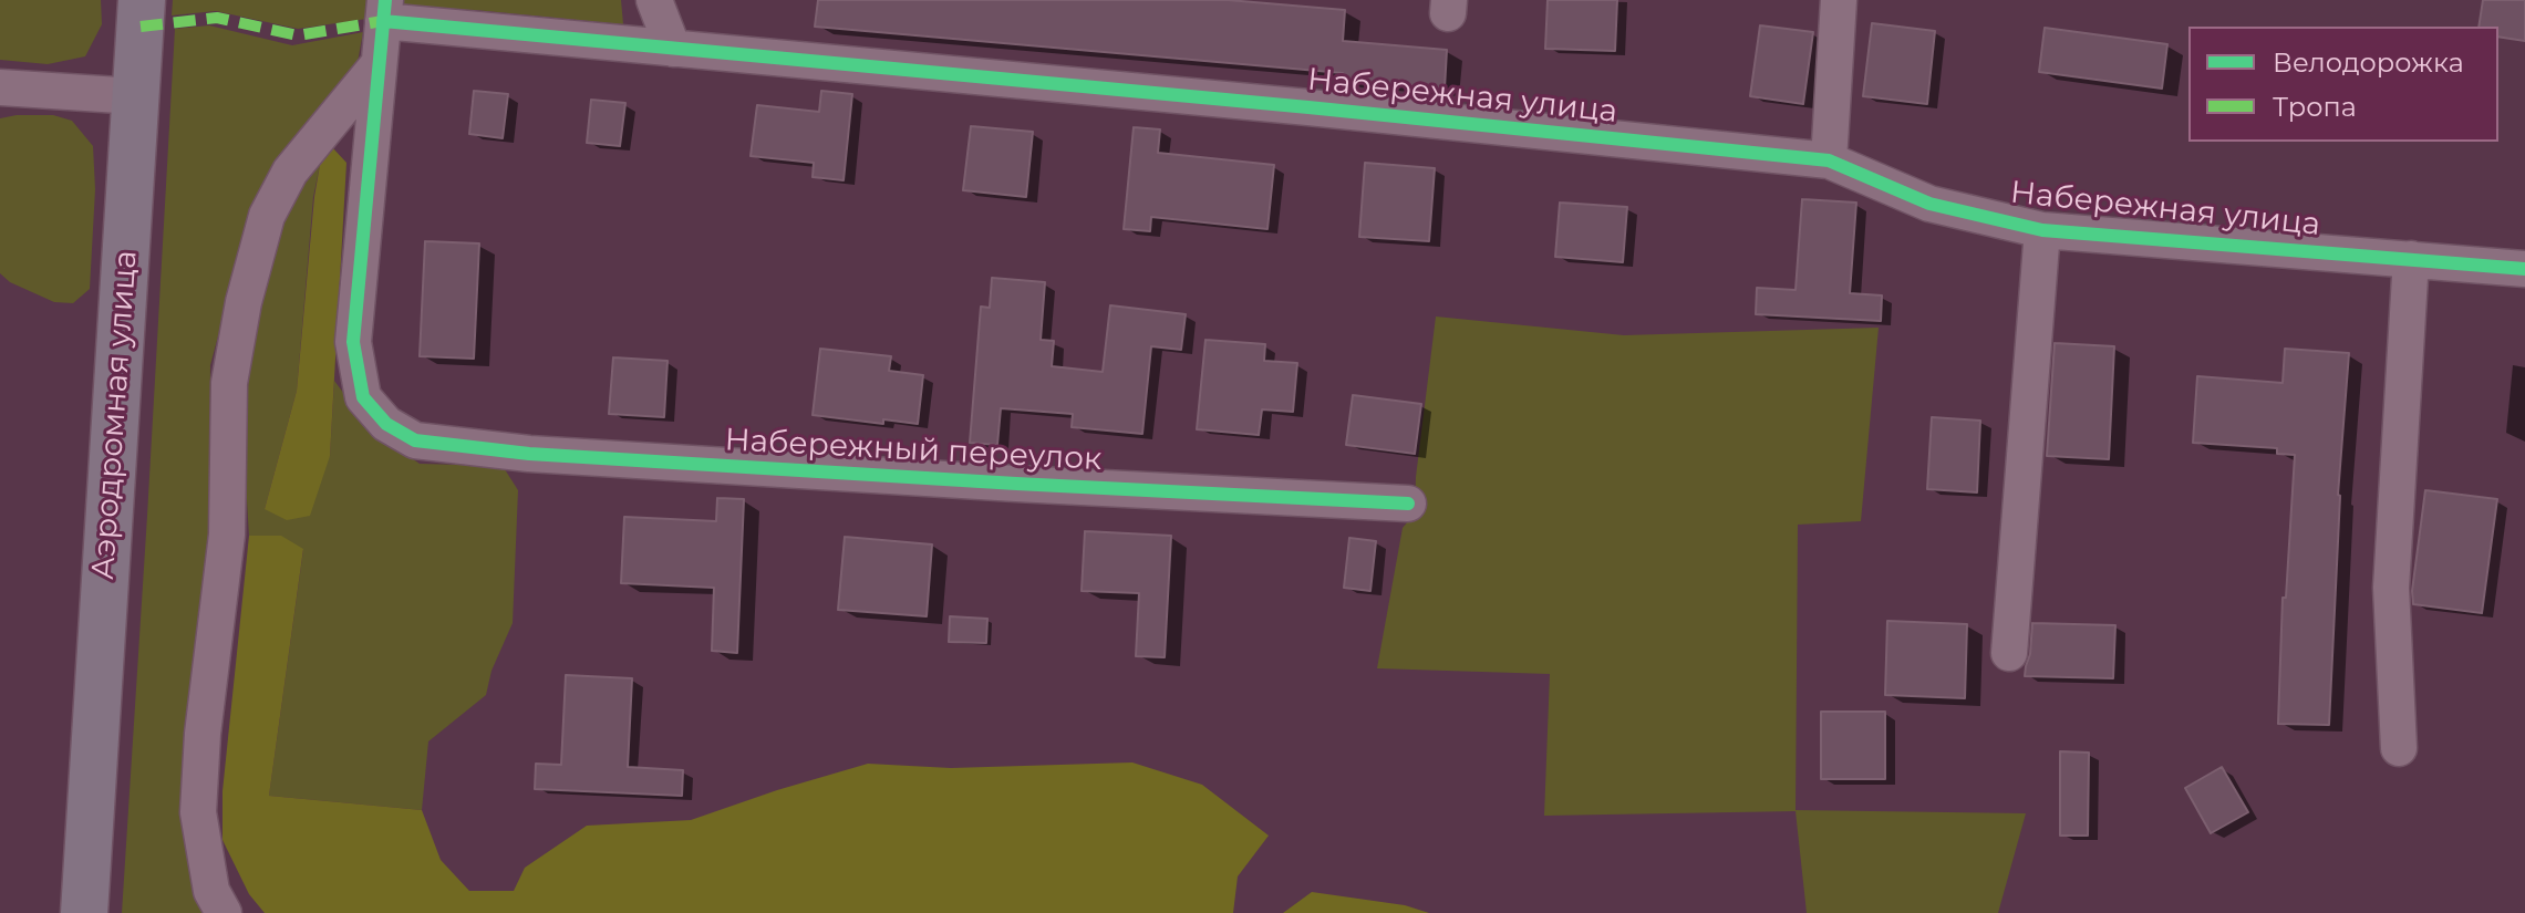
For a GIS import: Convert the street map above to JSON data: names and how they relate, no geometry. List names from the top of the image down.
{
  "streets": {
    "main road": ["Аэродромная улица"],
    "street": ["Набережная улица", "Набережный переулок"]
  },
  "legend": ["Велодорожка", "Тропа"]
}
